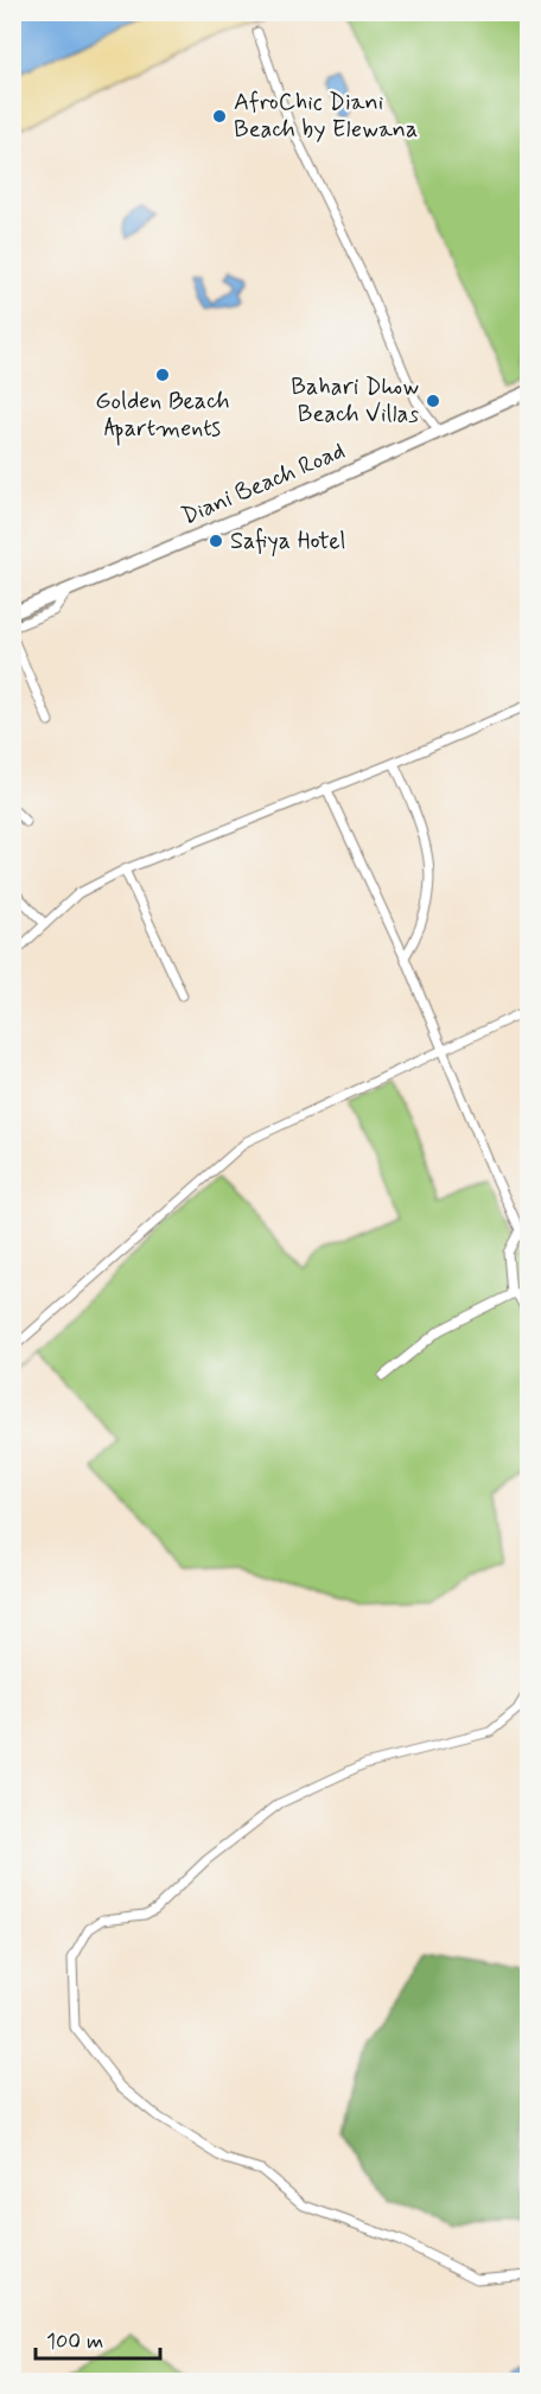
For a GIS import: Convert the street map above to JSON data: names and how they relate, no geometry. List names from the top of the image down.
{
  "streets": {
    "main road": ["Diani Beach Road"]
  },
  "places": [
    "AfroChic Diani Beach by Elewana",
    "Golden Beach Apartments",
    "Bahari Dhow Beach Villas",
    "Safiya Hotel"
  ],
  "scale_bar": "100 m"
}
